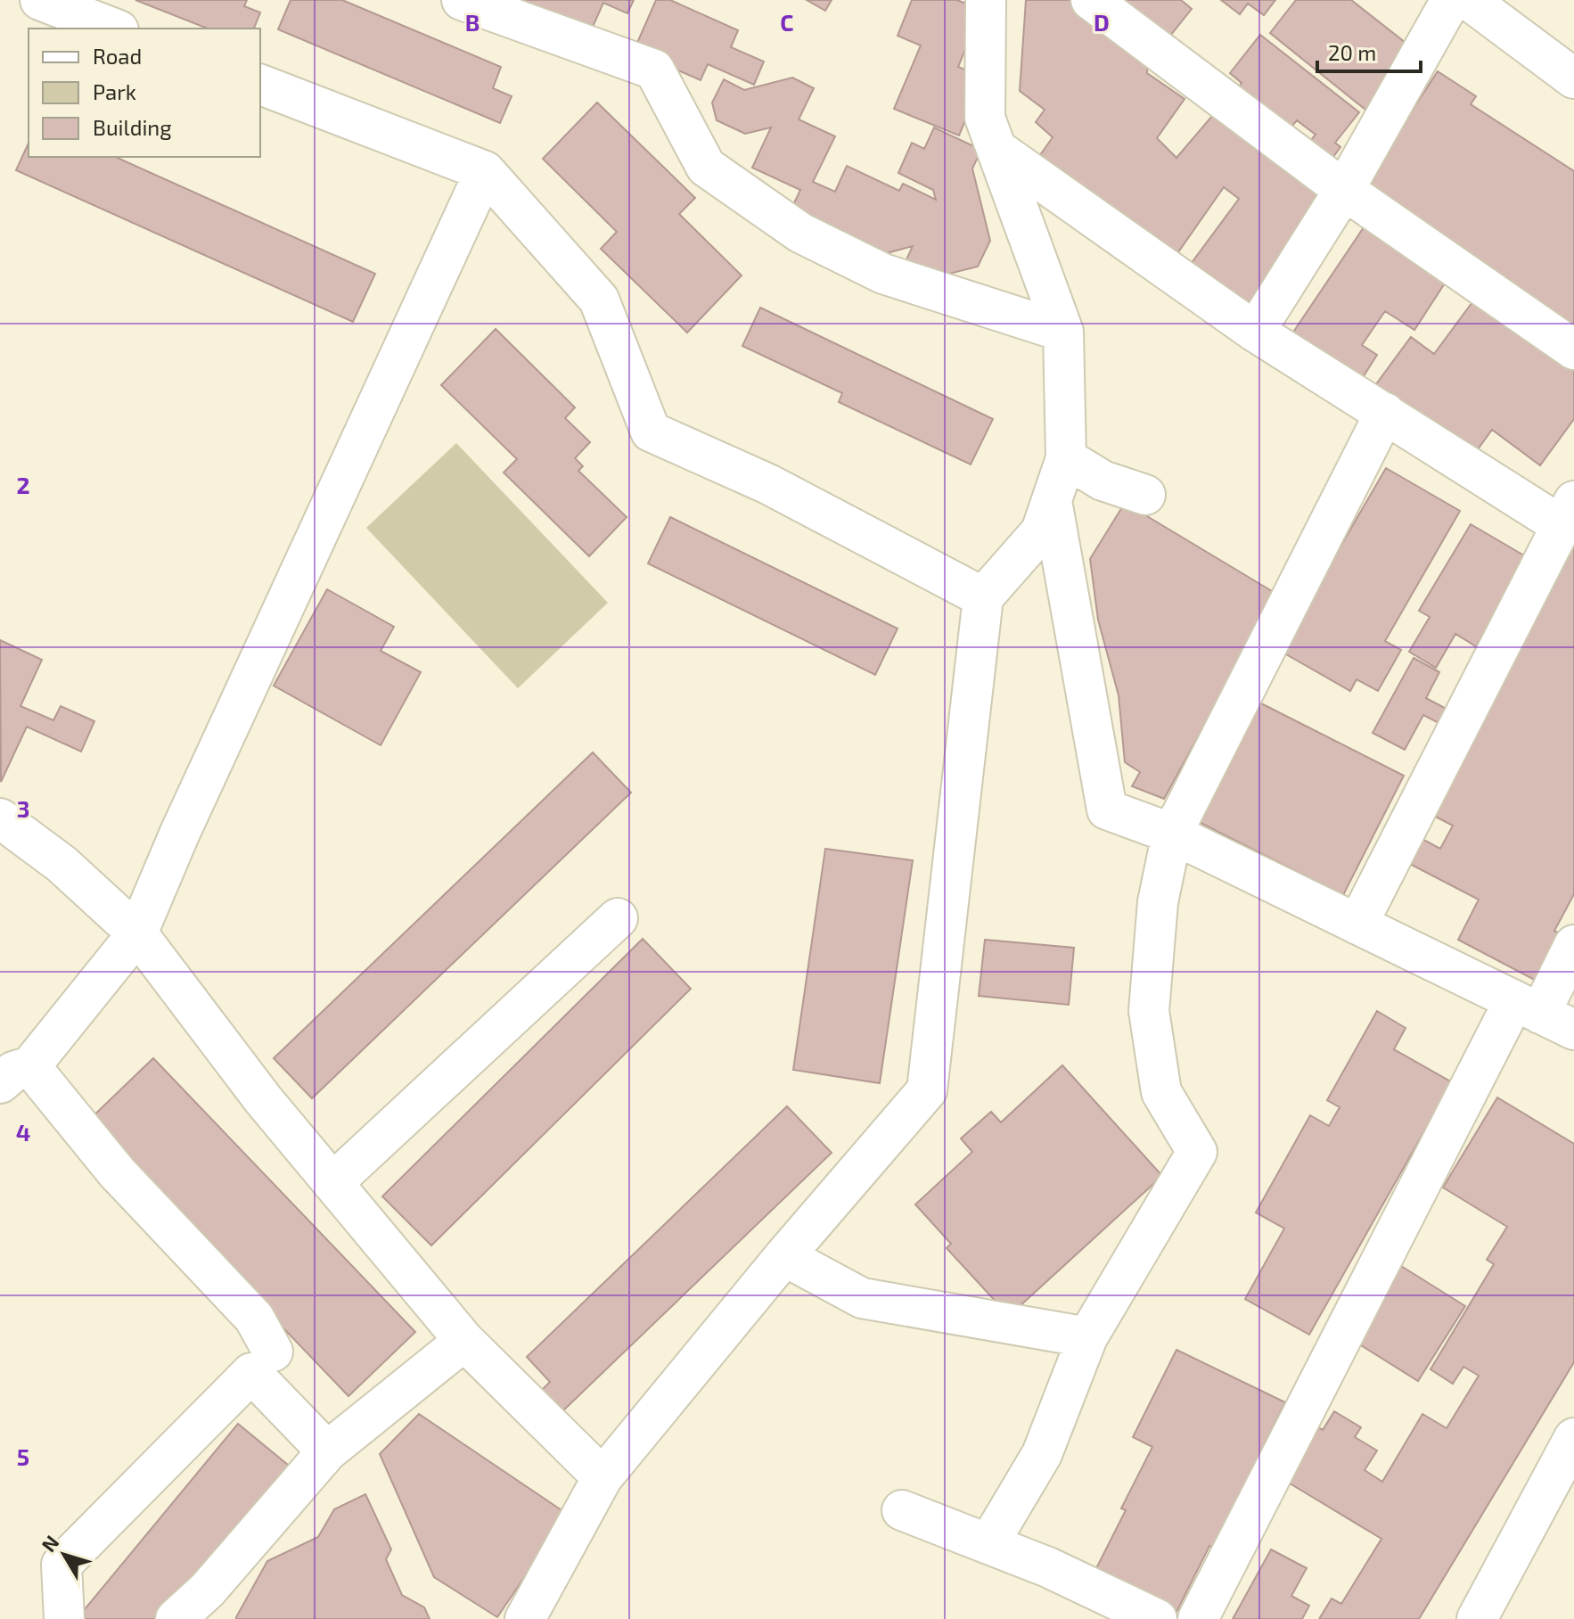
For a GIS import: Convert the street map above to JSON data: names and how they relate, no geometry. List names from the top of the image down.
{
  "legend": ["Road", "Park", "Building"],
  "scale_bar": "20 m",
  "north": "top left",
  "grid": {
    "columns": ["B", "C", "D"],
    "rows": [
      "2",
      "3",
      "4",
      "5"
    ]
  }
}
